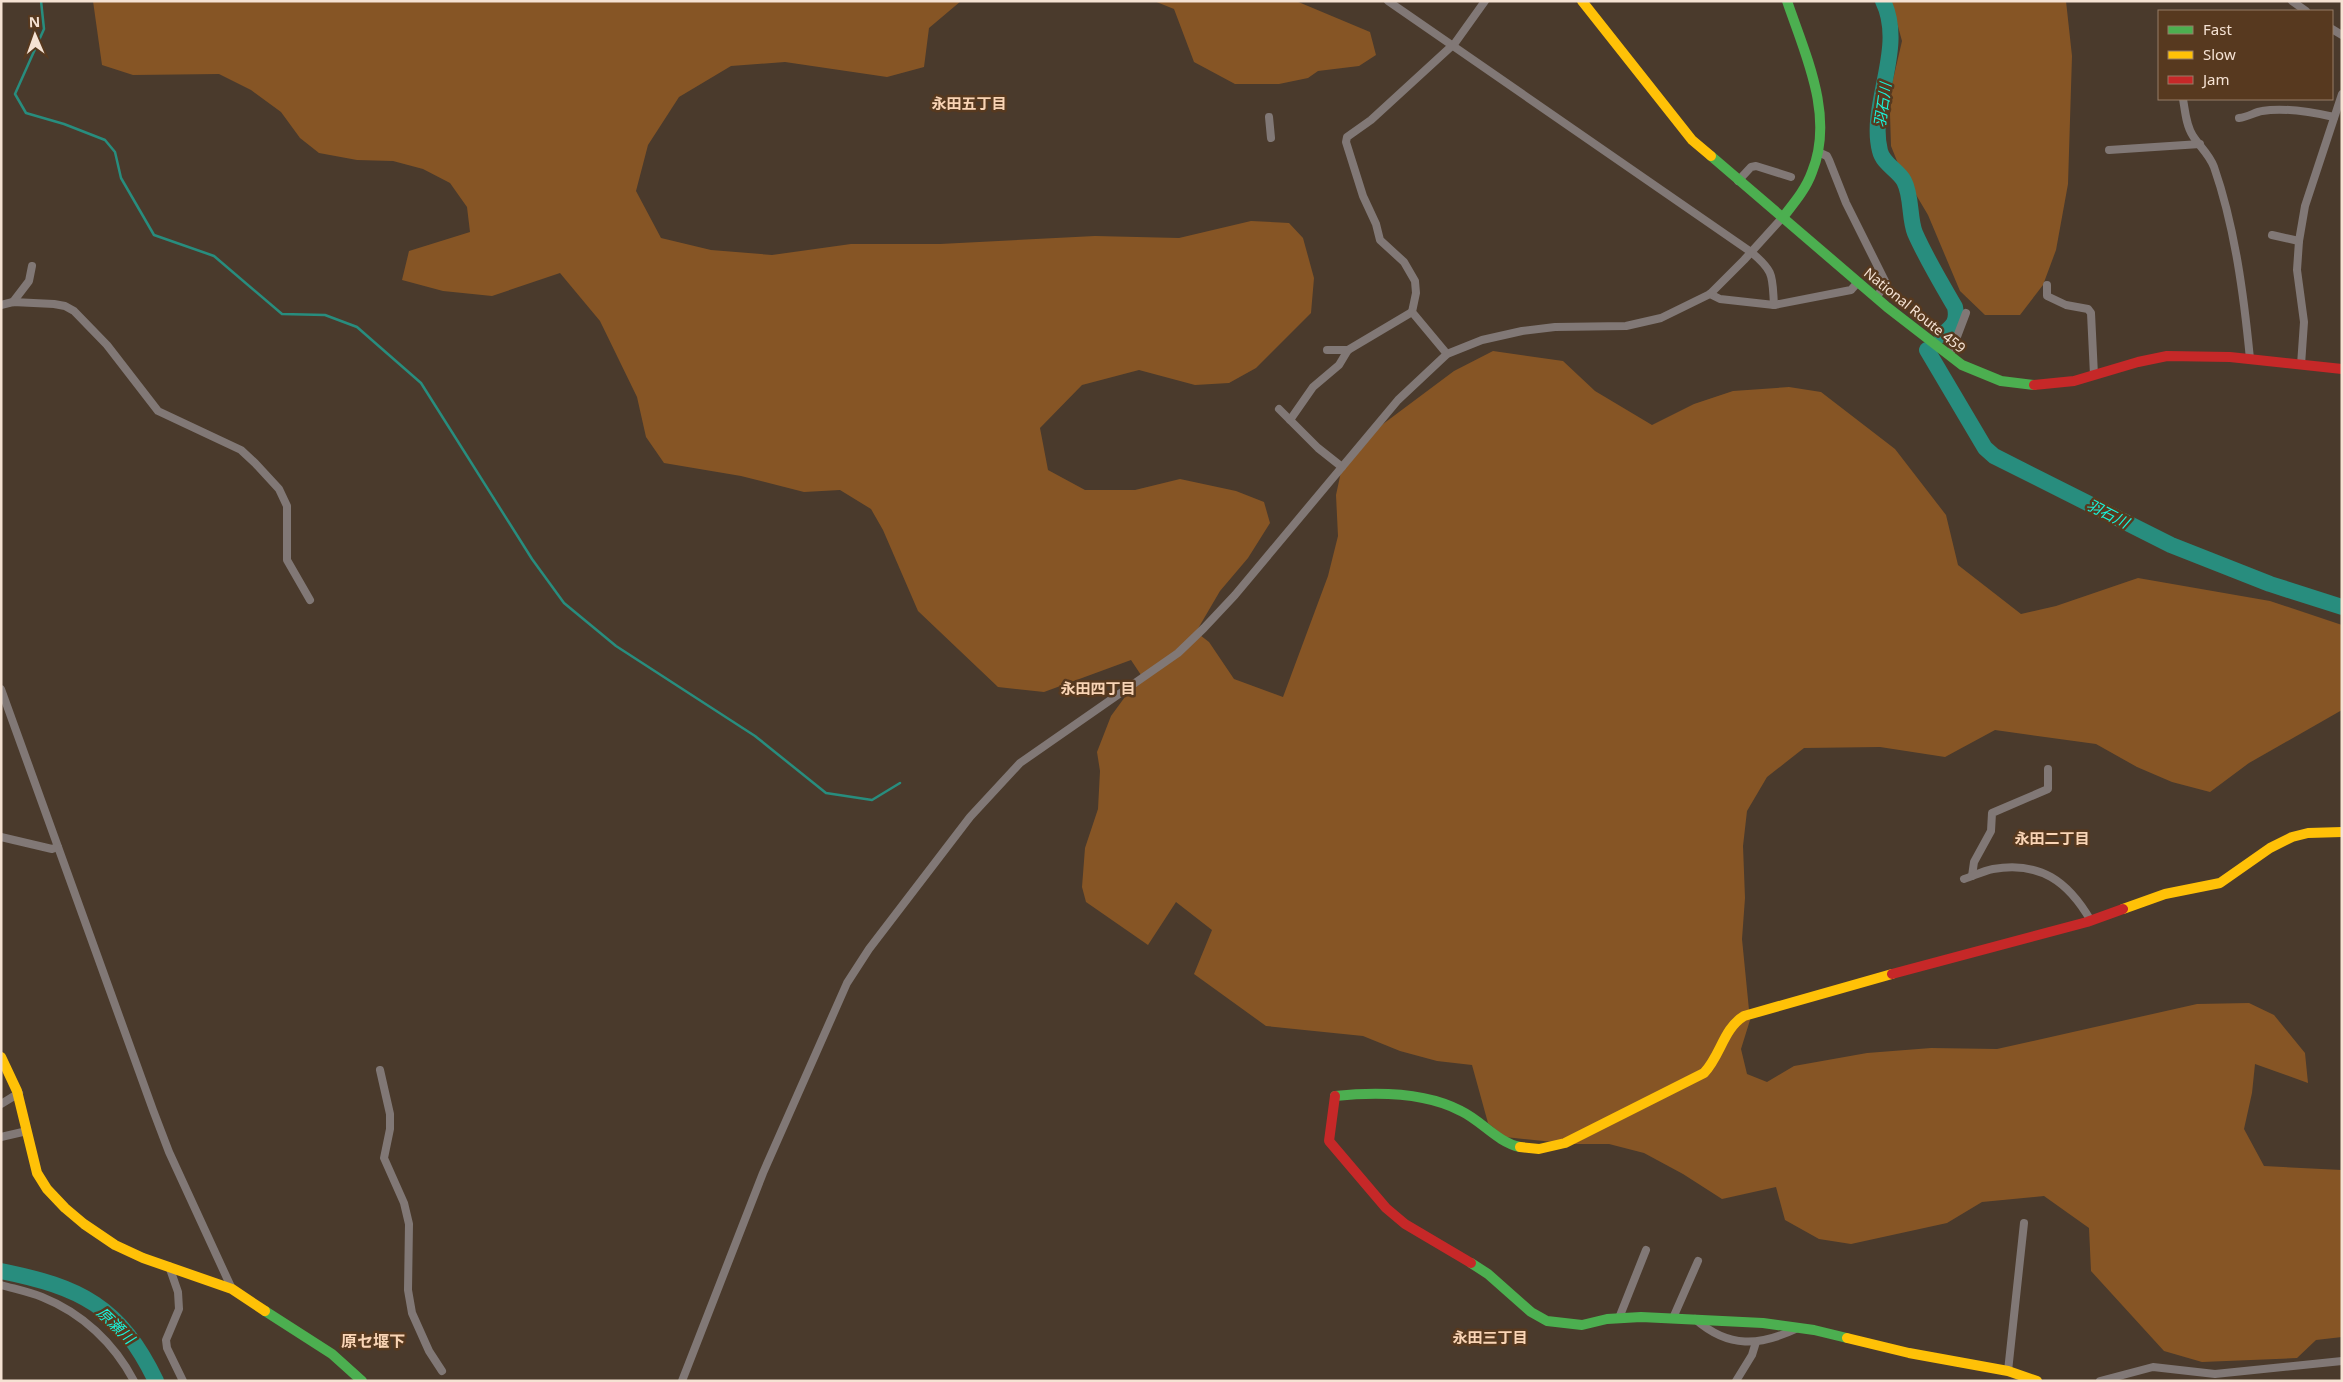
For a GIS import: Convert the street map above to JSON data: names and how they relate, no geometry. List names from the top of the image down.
{
  "streets": {
    "main road": ["National Route 459"]
  },
  "districts": [
    "永田五丁目",
    "永田四丁目",
    "永田二丁目",
    "永田三丁目",
    "原セ堰下"
  ],
  "water": ["羽石川", "原瀬川"],
  "legend": ["Fast", "Slow", "Jam"],
  "north": "top"
}
